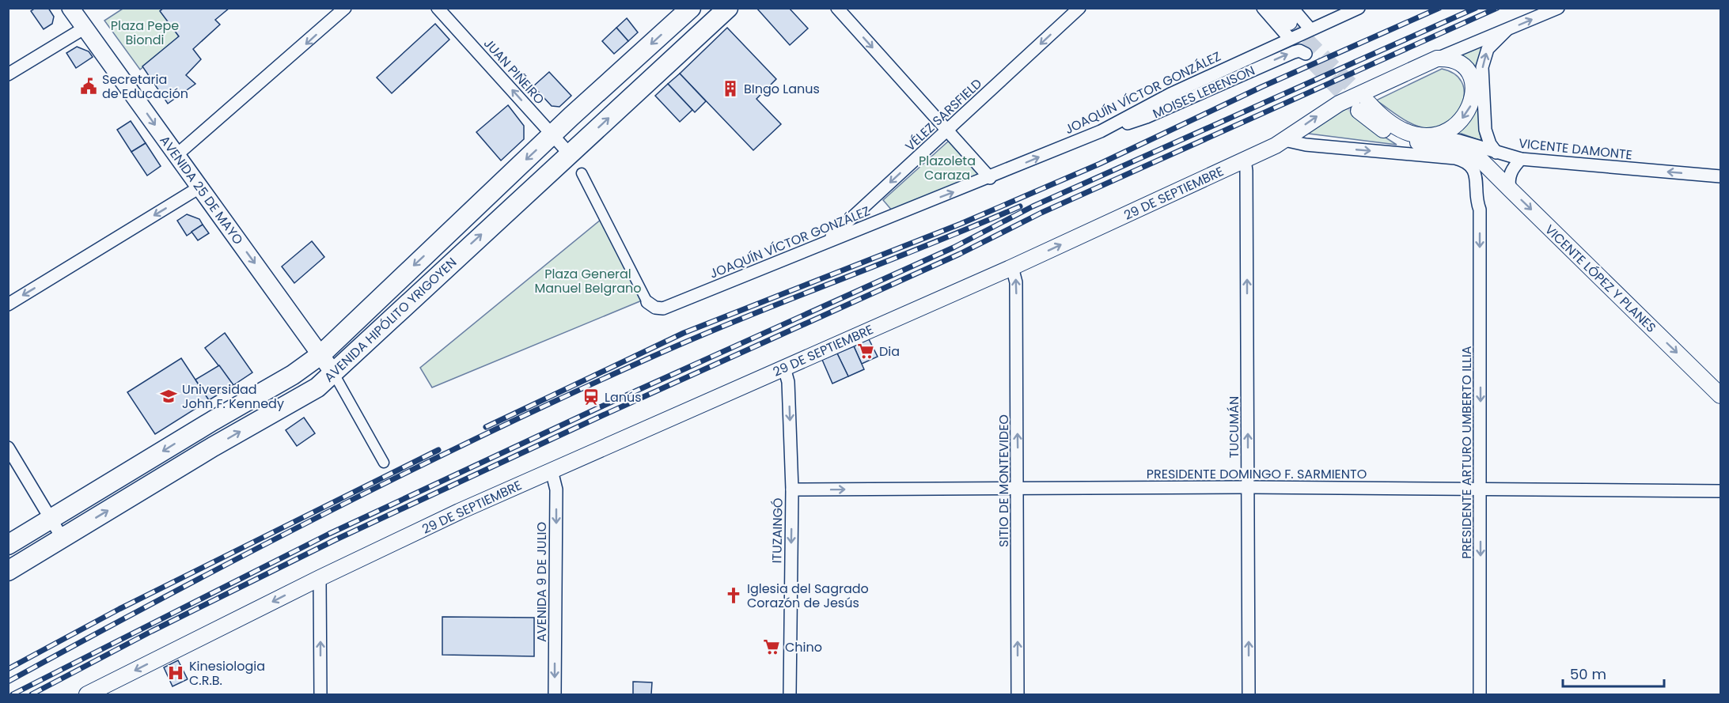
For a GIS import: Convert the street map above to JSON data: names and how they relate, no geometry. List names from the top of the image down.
{
  "streets": {
    "main road": ["AVENIDA 25 DE MAYO", "AVENIDA HIPÓLITO YRIGOYEN"],
    "street": [
      "JUAN PIÑEIRO",
      "MOISES LEBENSON",
      "JOAQUÍN VÍCTOR GONZÁLEZ",
      "VÉLEZ SARSFIELD",
      "VICENTE DAMONTE",
      "29 DE SEPTIEMBRE",
      "VICENTE LÓPEZ Y PLANES",
      "TUCUMÁN",
      "PRESIDENTE ARTURO UMBERTO ILLIA",
      "PRESIDENTE DOMINGO F. SARMIENTO",
      "SITIO DE MONTEVIDEO",
      "ITUZAINGÓ",
      "AVENIDA 9 DE JULIO"
    ]
  },
  "crossings": [
    ["JUAN PIÑEIRO", "AVENIDA HIPÓLITO YRIGOYEN"],
    ["MOISES LEBENSON", "JOAQUÍN VÍCTOR GONZÁLEZ"],
    ["JOAQUÍN VÍCTOR GONZÁLEZ", "VÉLEZ SARSFIELD"],
    ["VICENTE DAMONTE", "29 DE SEPTIEMBRE"],
    ["VICENTE DAMONTE", "VICENTE LÓPEZ Y PLANES"],
    ["VICENTE DAMONTE", "PRESIDENTE ARTURO UMBERTO ILLIA"],
    ["AVENIDA 25 DE MAYO", "AVENIDA HIPÓLITO YRIGOYEN"],
    ["29 DE SEPTIEMBRE", "TUCUMÁN"],
    ["29 DE SEPTIEMBRE", "PRESIDENTE ARTURO UMBERTO ILLIA"],
    ["29 DE SEPTIEMBRE", "SITIO DE MONTEVIDEO"],
    ["29 DE SEPTIEMBRE", "ITUZAINGÓ"],
    ["29 DE SEPTIEMBRE", "AVENIDA 9 DE JULIO"],
    ["VICENTE LÓPEZ Y PLANES", "PRESIDENTE ARTURO UMBERTO ILLIA"],
    ["TUCUMÁN", "PRESIDENTE DOMINGO F. SARMIENTO"],
    ["PRESIDENTE ARTURO UMBERTO ILLIA", "PRESIDENTE DOMINGO F. SARMIENTO"],
    ["PRESIDENTE DOMINGO F. SARMIENTO", "SITIO DE MONTEVIDEO"],
    ["PRESIDENTE DOMINGO F. SARMIENTO", "ITUZAINGÓ"]
  ],
  "one_way": [
    "JUAN PIÑEIRO",
    "MOISES LEBENSON",
    "JOAQUÍN VÍCTOR GONZÁLEZ",
    "VÉLEZ SARSFIELD",
    "AVENIDA 25 DE MAYO",
    "VICENTE LÓPEZ Y PLANES",
    "TUCUMÁN",
    "SITIO DE MONTEVIDEO",
    "ITUZAINGÓ",
    "AVENIDA 9 DE JULIO"
  ],
  "parks": ["Plaza Pepe Biondi", "Plazoleta Caraza", "Plaza General Manuel Belgrano"],
  "places": {
    "public building": ["Secretaria de Educación"],
    "building": ["BIngo Lanus"],
    "supermarket": ["Dia", "Chino"],
    "school or university": ["Universidad John F. Kennedy"],
    "station": ["Lanús"],
    "church": ["Iglesia del Sagrado Corazón de Jesús"],
    "hospital": ["Kinesiologia C.R.B."]
  },
  "scale_bar": "50 m"
}
